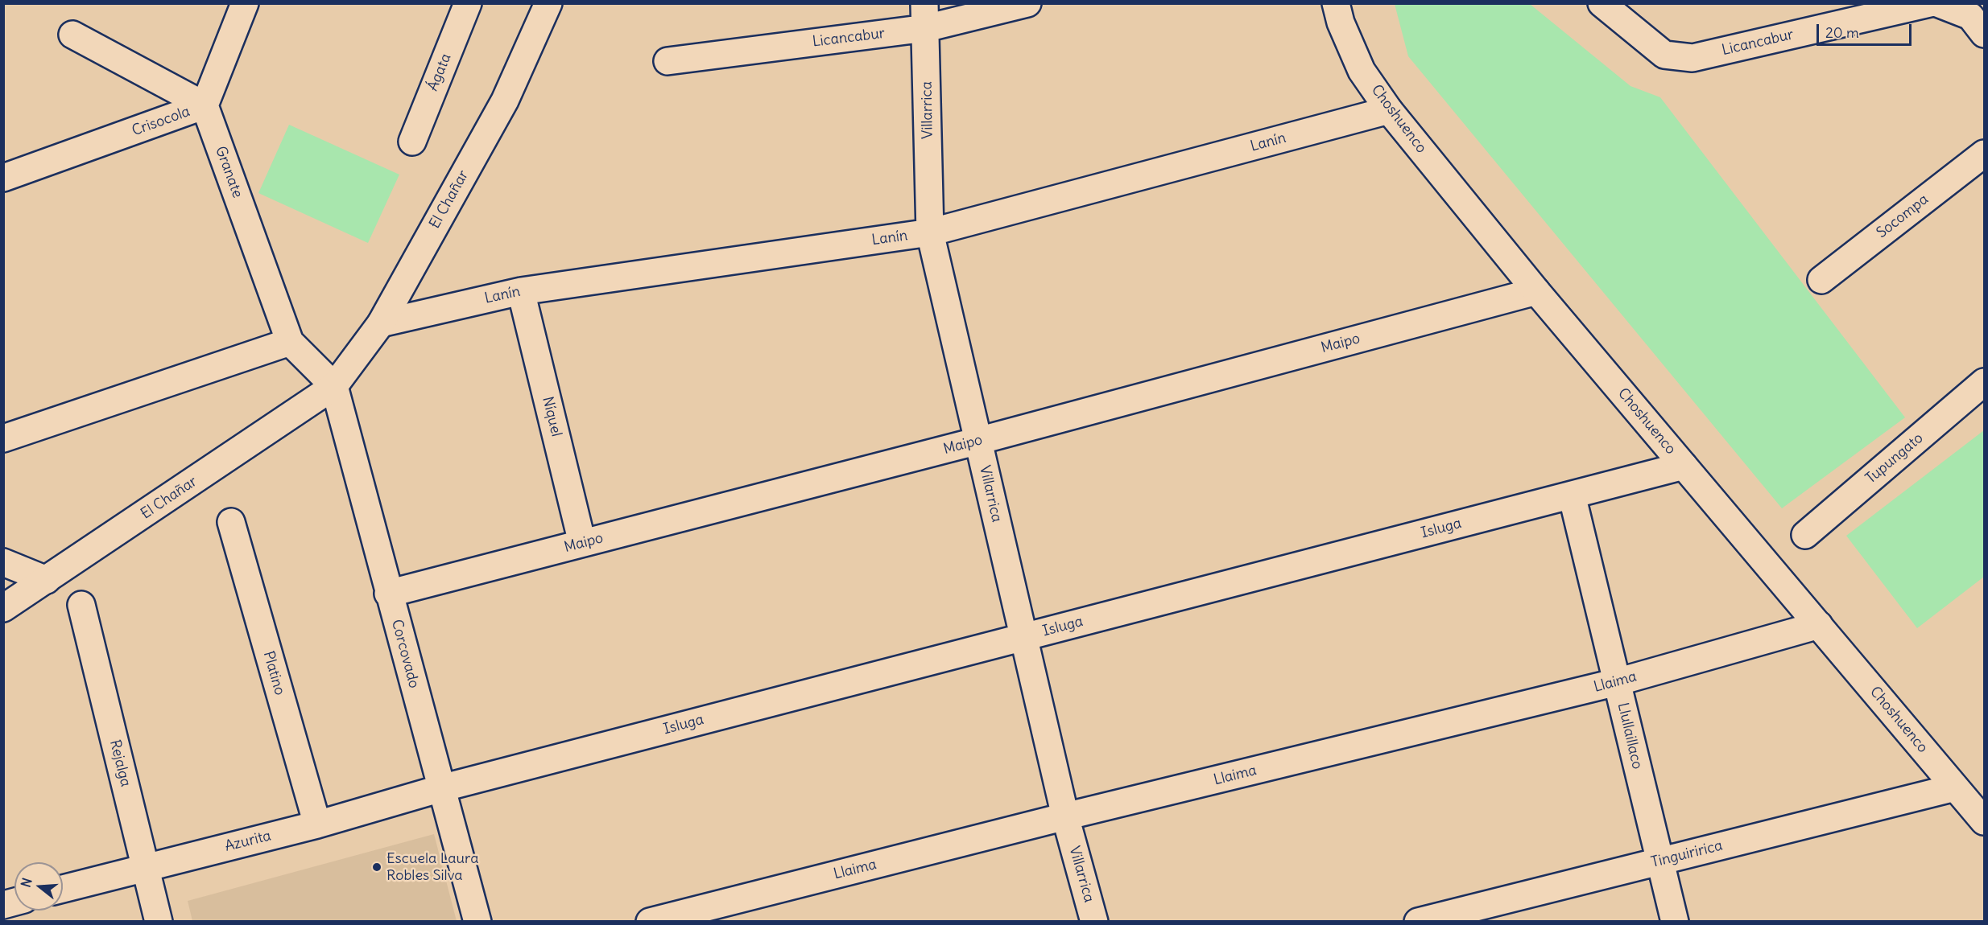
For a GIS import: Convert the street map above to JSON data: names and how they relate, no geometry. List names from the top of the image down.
{
  "streets": {
    "street": [
      "Licancabur",
      "Ágata",
      "Villarrica",
      "Choshuenco",
      "Crisocola",
      "Lanín",
      "Granate",
      "El Chañar",
      "Socompa",
      "Maipo",
      "Níquel",
      "Tupungato",
      "Isluga",
      "Corcovado",
      "Platino",
      "Llaima",
      "Llullaillaco",
      "Rejalga",
      "Azurita",
      "Tinguiririca"
    ]
  },
  "crossings": [
    ["Licancabur", "Villarrica"],
    ["Villarrica", "Lanín"],
    ["Villarrica", "Maipo"],
    ["Villarrica", "Isluga"],
    ["Villarrica", "Llaima"],
    ["Choshuenco", "Lanín"],
    ["Choshuenco", "Maipo"],
    ["Choshuenco", "Isluga"],
    ["Choshuenco", "Llaima"],
    ["Choshuenco", "Tinguiririca"],
    ["Crisocola", "Granate"],
    ["Lanín", "El Chañar"],
    ["Lanín", "Níquel"],
    ["El Chañar", "Corcovado"],
    ["Maipo", "Níquel"],
    ["Maipo", "Corcovado"],
    ["Isluga", "Corcovado"],
    ["Isluga", "Llullaillaco"],
    ["Isluga", "Azurita"],
    ["Corcovado", "Azurita"],
    ["Platino", "Azurita"],
    ["Llaima", "Llullaillaco"],
    ["Llullaillaco", "Tinguiririca"],
    ["Rejalga", "Azurita"]
  ],
  "places": ["Escuela Laura Robles Silva"],
  "scale_bar": "20 m",
  "north": "left"
}
